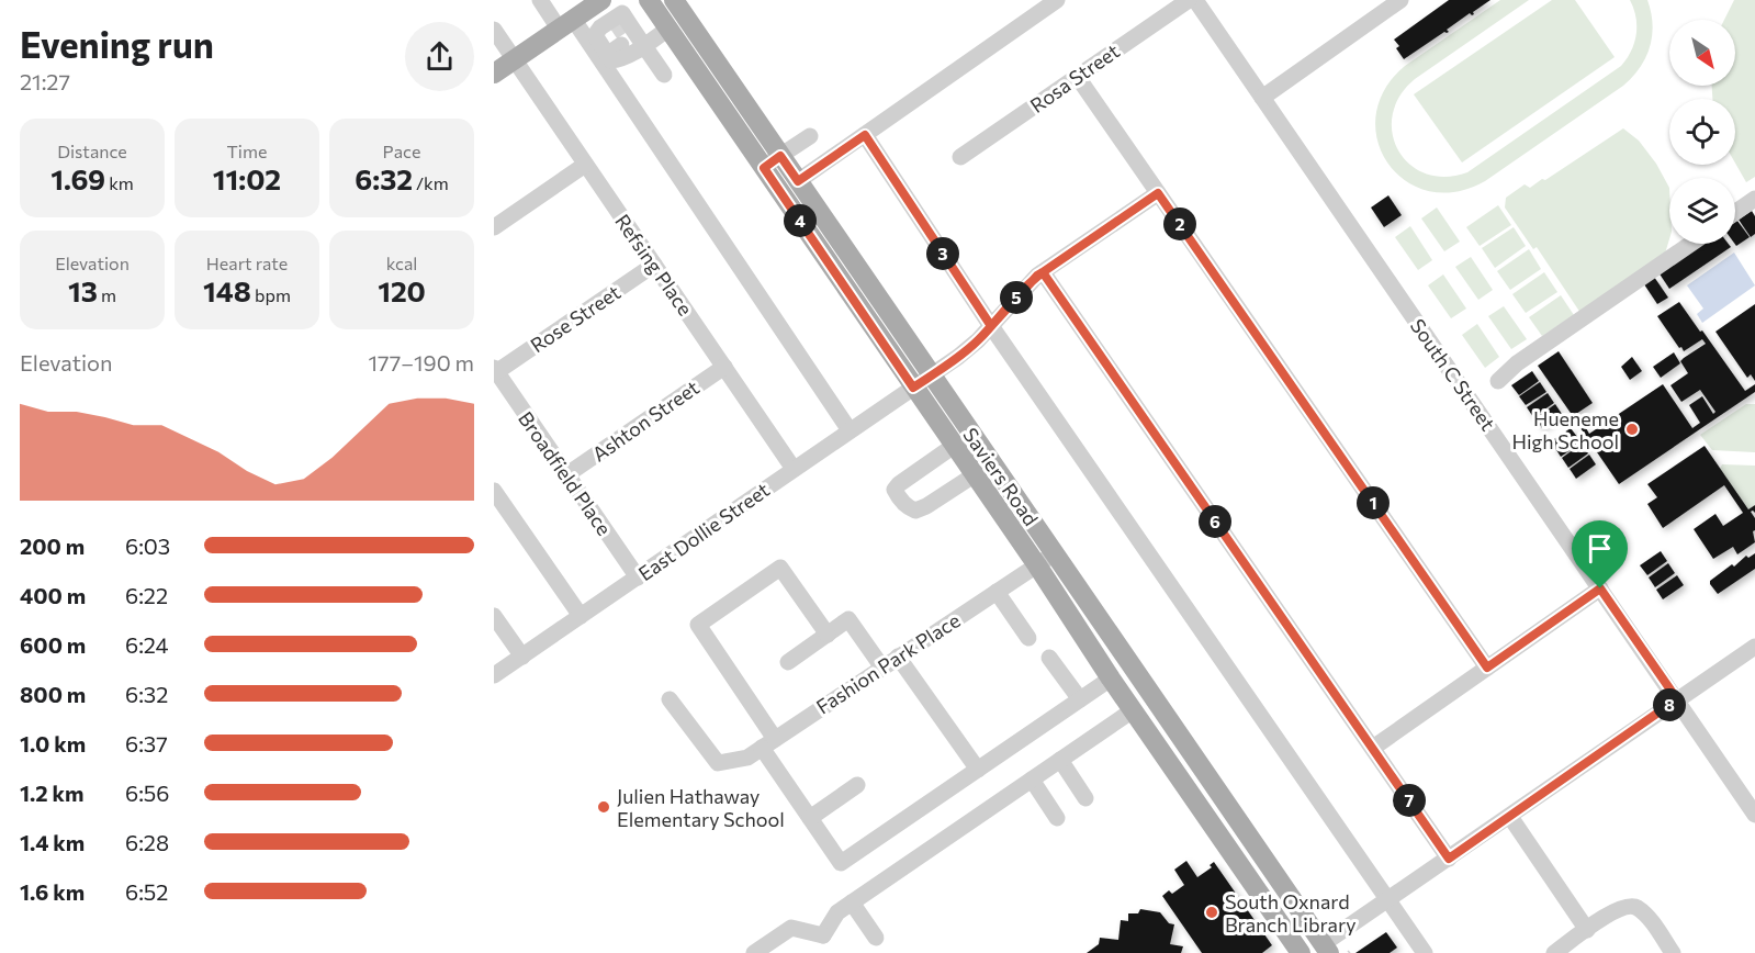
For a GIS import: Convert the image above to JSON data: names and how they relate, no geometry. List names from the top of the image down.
{
  "streets": {
    "main road": ["Saviers Road"],
    "street": [
      "Rosa Street",
      "Refsing Place",
      "Rose Street",
      "South C Street",
      "Ashton Street",
      "Broadfield Place",
      "East Dollie Street",
      "Fashion Park Place"
    ]
  },
  "crossings": [
    ["Refsing Place", "Rose Street"],
    ["Refsing Place", "Ashton Street"],
    ["Refsing Place", "East Dollie Street"],
    ["Rose Street", "Broadfield Place"],
    ["Ashton Street", "Broadfield Place"],
    ["Broadfield Place", "East Dollie Street"],
    ["Saviers Road", "East Dollie Street"],
    ["Saviers Road", "Fashion Park Place"]
  ],
  "places": ["Hueneme High School", "Julien Hathaway Elementary School", "South Oxnard Branch Library"],
  "north": "bottom right",
  "page": {
    "heading": ["Evening run", "21:27"],
    "stats": [
      ["Distance", "1.69 km"],
      ["Time", "11:02"],
      ["Pace", "6:32 /km"],
      ["Elevation", "13 m"],
      ["Heart rate", "148 bpm"],
      ["kcal", "120"]
    ],
    "pins": [
      "4",
      "2",
      "3",
      "5",
      "1",
      "6",
      "8",
      "7"
    ],
    "chart": ["Elevation", "177–190 m"],
    "list": [
      {
        "name": "200 m",
        "note": "6:03"
      },
      {
        "name": "400 m",
        "note": "6:22"
      },
      {
        "name": "600 m",
        "note": "6:24"
      },
      {
        "name": "800 m",
        "note": "6:32"
      },
      {
        "name": "1.0 km",
        "note": "6:37"
      },
      {
        "name": "1.2 km",
        "note": "6:56"
      },
      {
        "name": "1.4 km",
        "note": "6:28"
      },
      {
        "name": "1.6 km",
        "note": "6:52"
      }
    ]
  }
}
